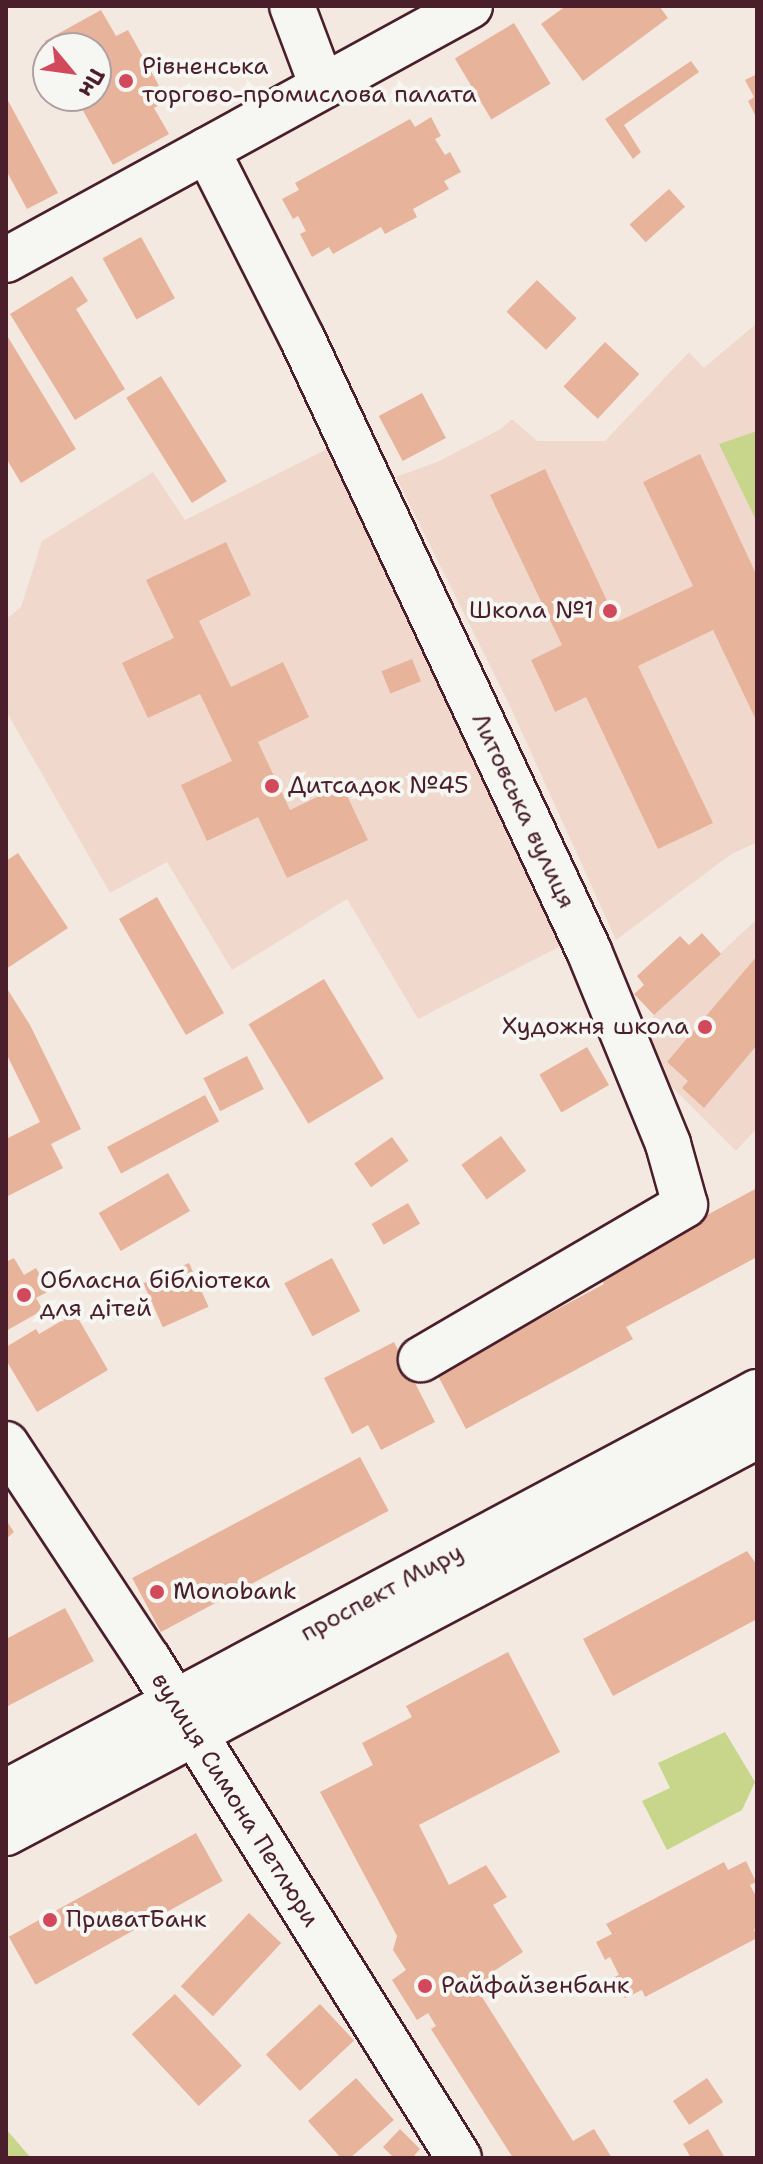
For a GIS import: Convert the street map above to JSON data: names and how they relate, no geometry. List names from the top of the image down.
{
  "streets": {
    "street": ["Литовська вулиця", "проспект Миру", "вулиця Симона Петлюри"]
  },
  "crossings": [
    ["проспект Миру", "вулиця Симона Петлюри"]
  ],
  "places": [
    "Рівненська торгово-промислова палата",
    "Школа №1",
    "Дитсадок №45",
    "Художня школа",
    "Обласна бібліотека для дітей",
    "Monobank",
    "ПриватБанк",
    "Райфайзенбанк"
  ],
  "north": "bottom right"
}
